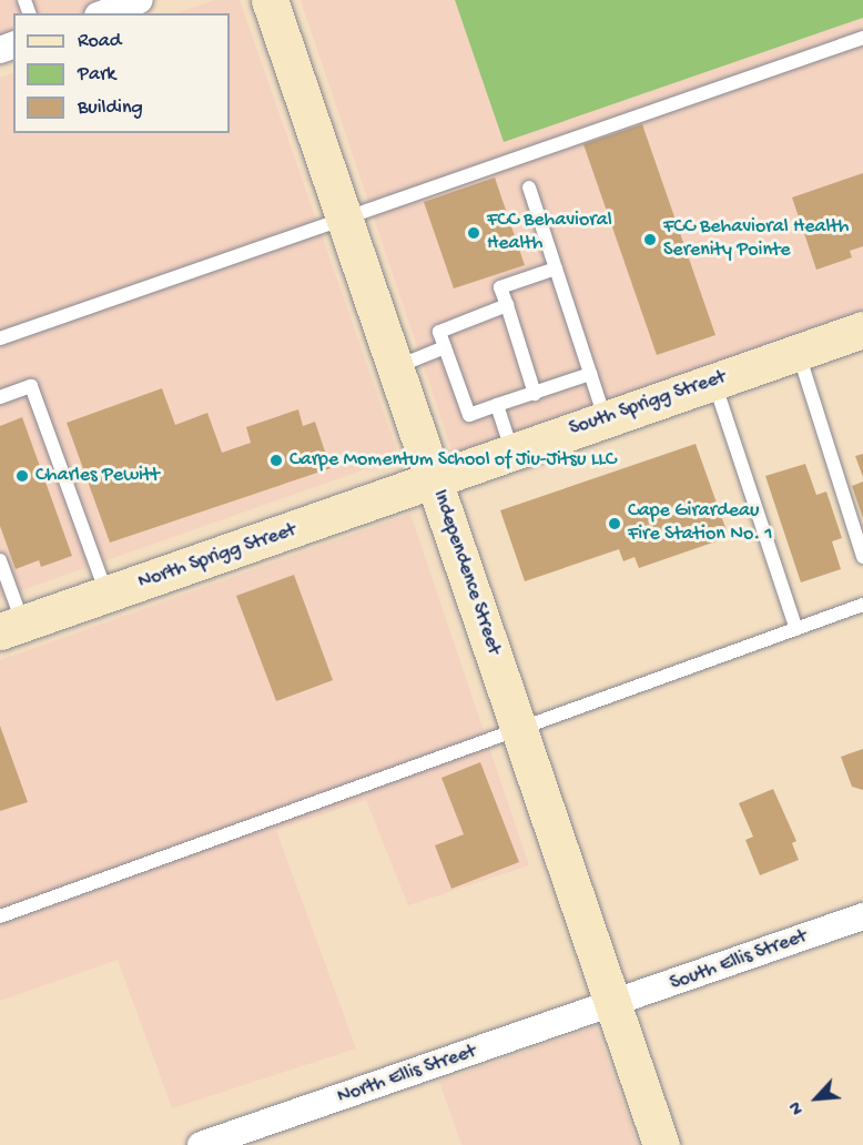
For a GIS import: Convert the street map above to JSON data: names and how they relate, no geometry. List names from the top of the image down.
{
  "streets": {
    "street": [
      "South Sprigg Street",
      "North Sprigg Street",
      "Independence Street",
      "South Ellis Street",
      "North Ellis Street"
    ]
  },
  "crossings": [
    ["South Sprigg Street", "North Sprigg Street"],
    ["South Sprigg Street", "Independence Street"],
    ["North Sprigg Street", "Independence Street"],
    ["Independence Street", "South Ellis Street"],
    ["Independence Street", "North Ellis Street"],
    ["South Ellis Street", "North Ellis Street"]
  ],
  "places": [
    "FCC Behavioral Health",
    "FCC Behavioral Health Serenity Pointe",
    "Carpe Momentum School of Jiu-Jitsu LLC",
    "Charles Pewitt",
    "Cape Girardeau Fire Station No. 1"
  ],
  "legend": ["Road", "Park", "Building"],
  "north": "bottom left"
}
